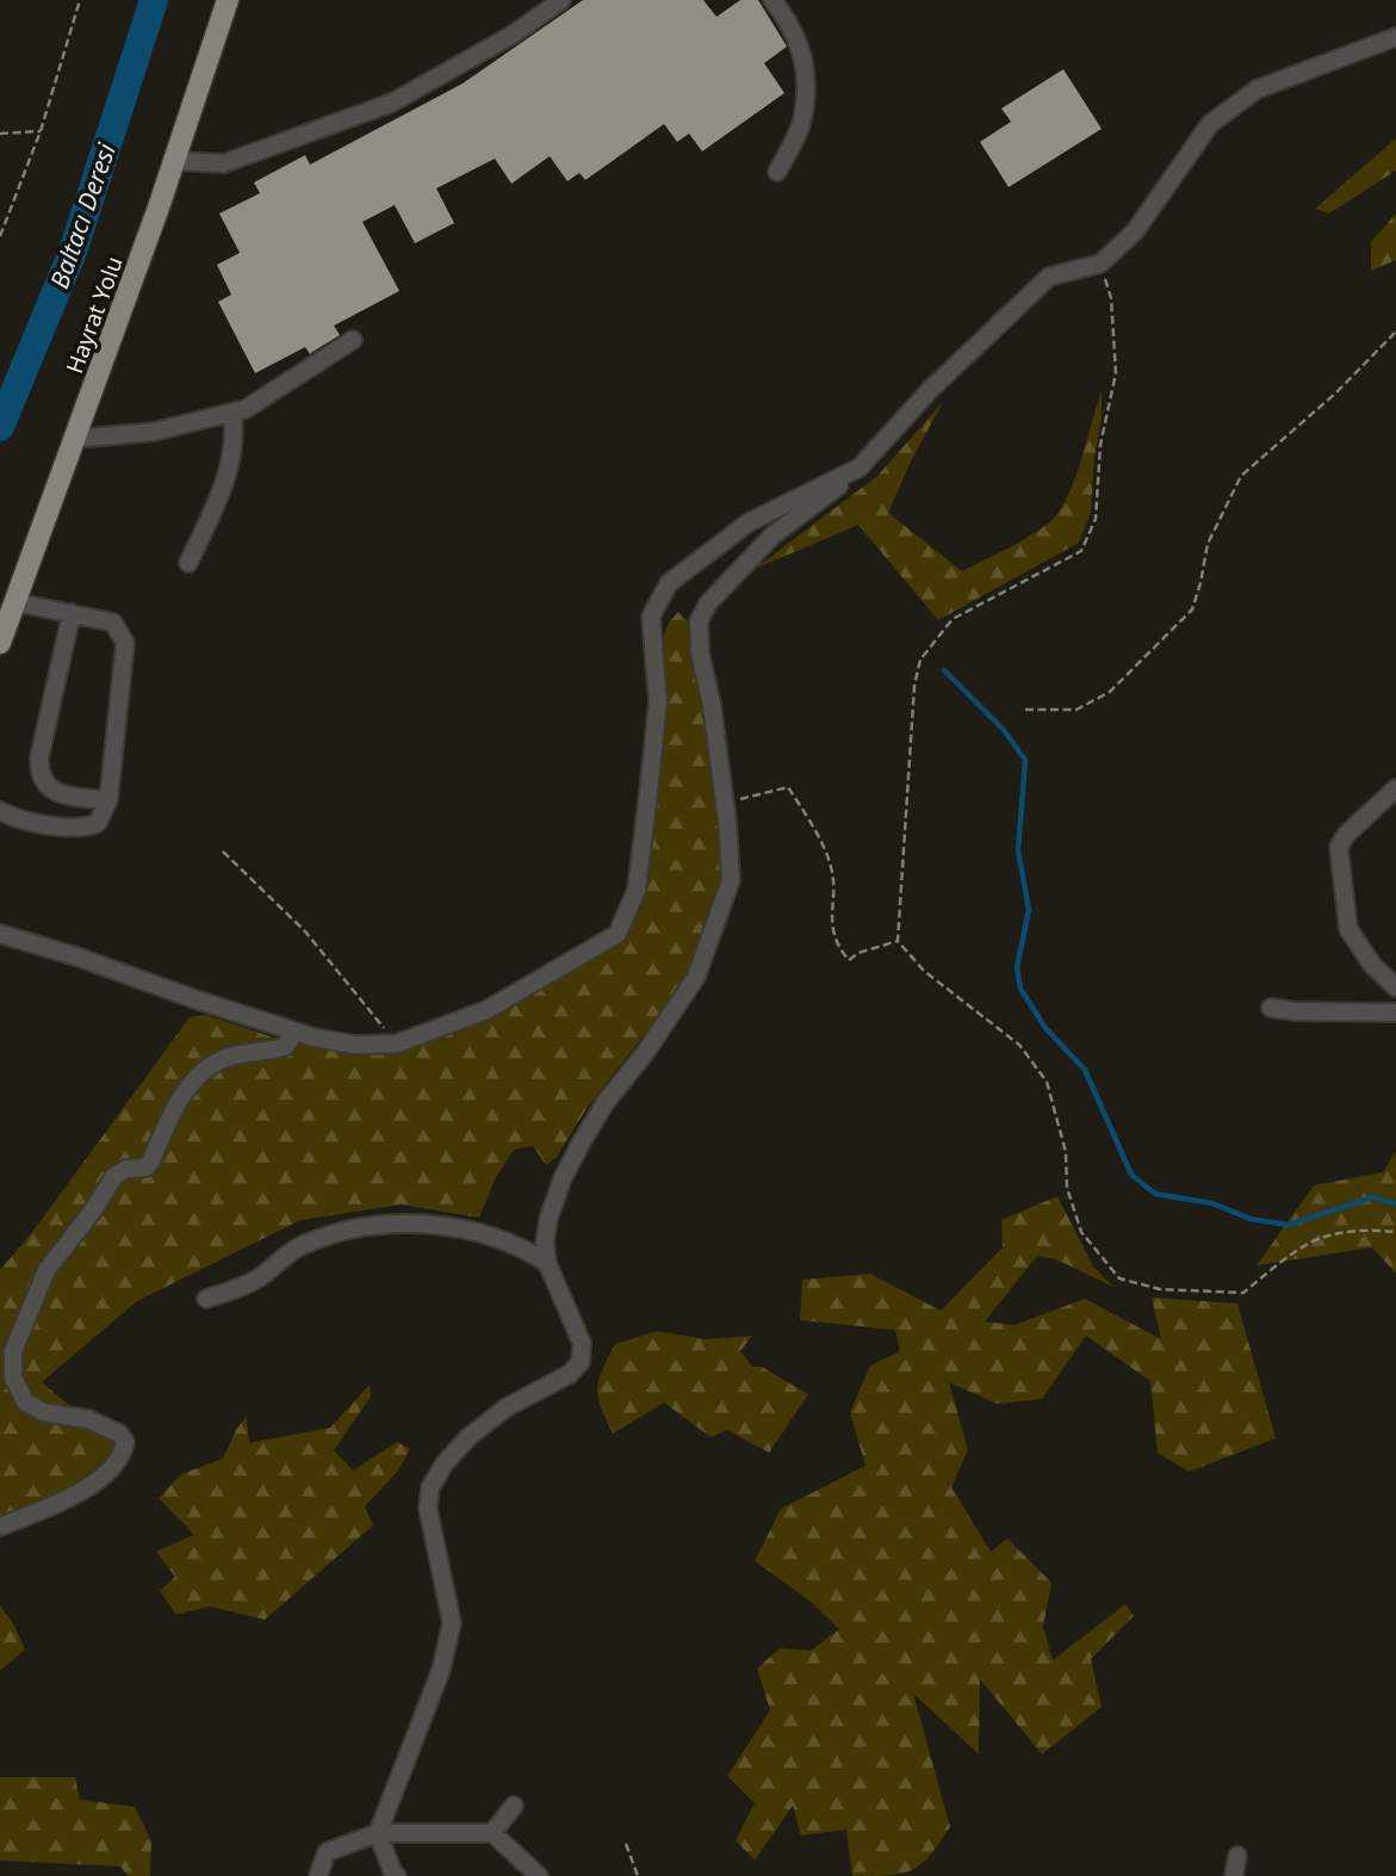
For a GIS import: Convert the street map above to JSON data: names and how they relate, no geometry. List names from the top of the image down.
{
  "streets": {
    "main road": ["Hayrat Yolu"]
  },
  "water": ["Baltacı Deresi"]
}
